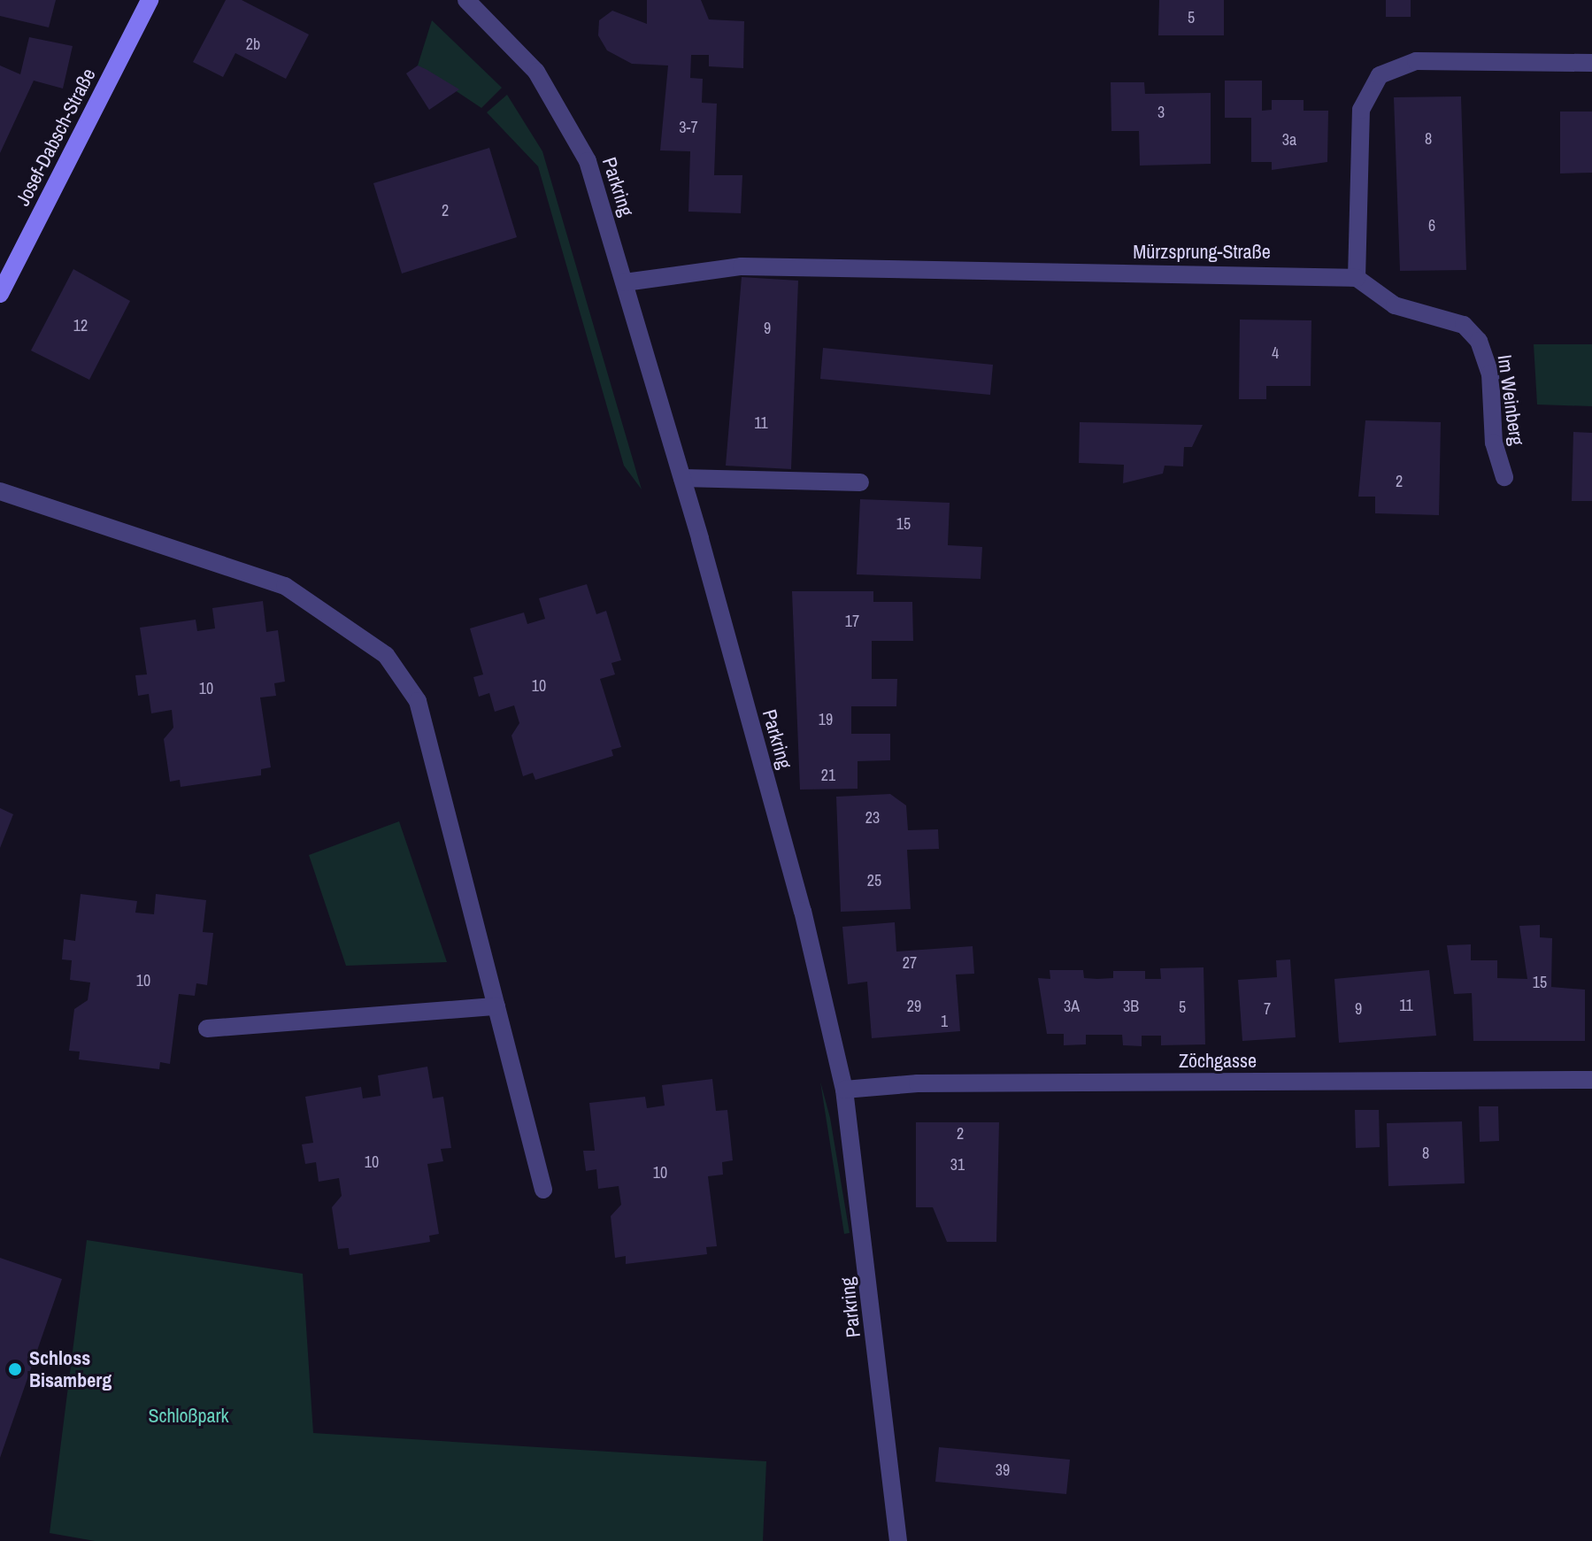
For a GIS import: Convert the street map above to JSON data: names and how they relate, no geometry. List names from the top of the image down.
{
  "streets": {
    "main road": ["Josef-Dabsch-Straße"],
    "street": [
      "Parkring",
      "Mürzsprung-Straße",
      "Im Weinberg",
      "Zöchgasse"
    ]
  },
  "crossings": [
    ["Parkring", "Mürzsprung-Straße"],
    ["Parkring", "Zöchgasse"],
    ["Mürzsprung-Straße", "Im Weinberg"]
  ],
  "parks": ["Schloßpark"],
  "places": ["Schloss Bisamberg"],
  "house_numbers": [
    "5",
    "2b",
    "3",
    "3-7",
    "8",
    "3a",
    "2",
    "6",
    "12",
    "9",
    "4",
    "11",
    "2",
    "15",
    "17",
    "10",
    "10",
    "19",
    "21",
    "23",
    "25",
    "27",
    "10",
    "15",
    "11",
    "29",
    "3A",
    "3B",
    "5",
    "7",
    "9",
    "1",
    "2",
    "8",
    "10",
    "31",
    "10",
    "39"
  ]
}
